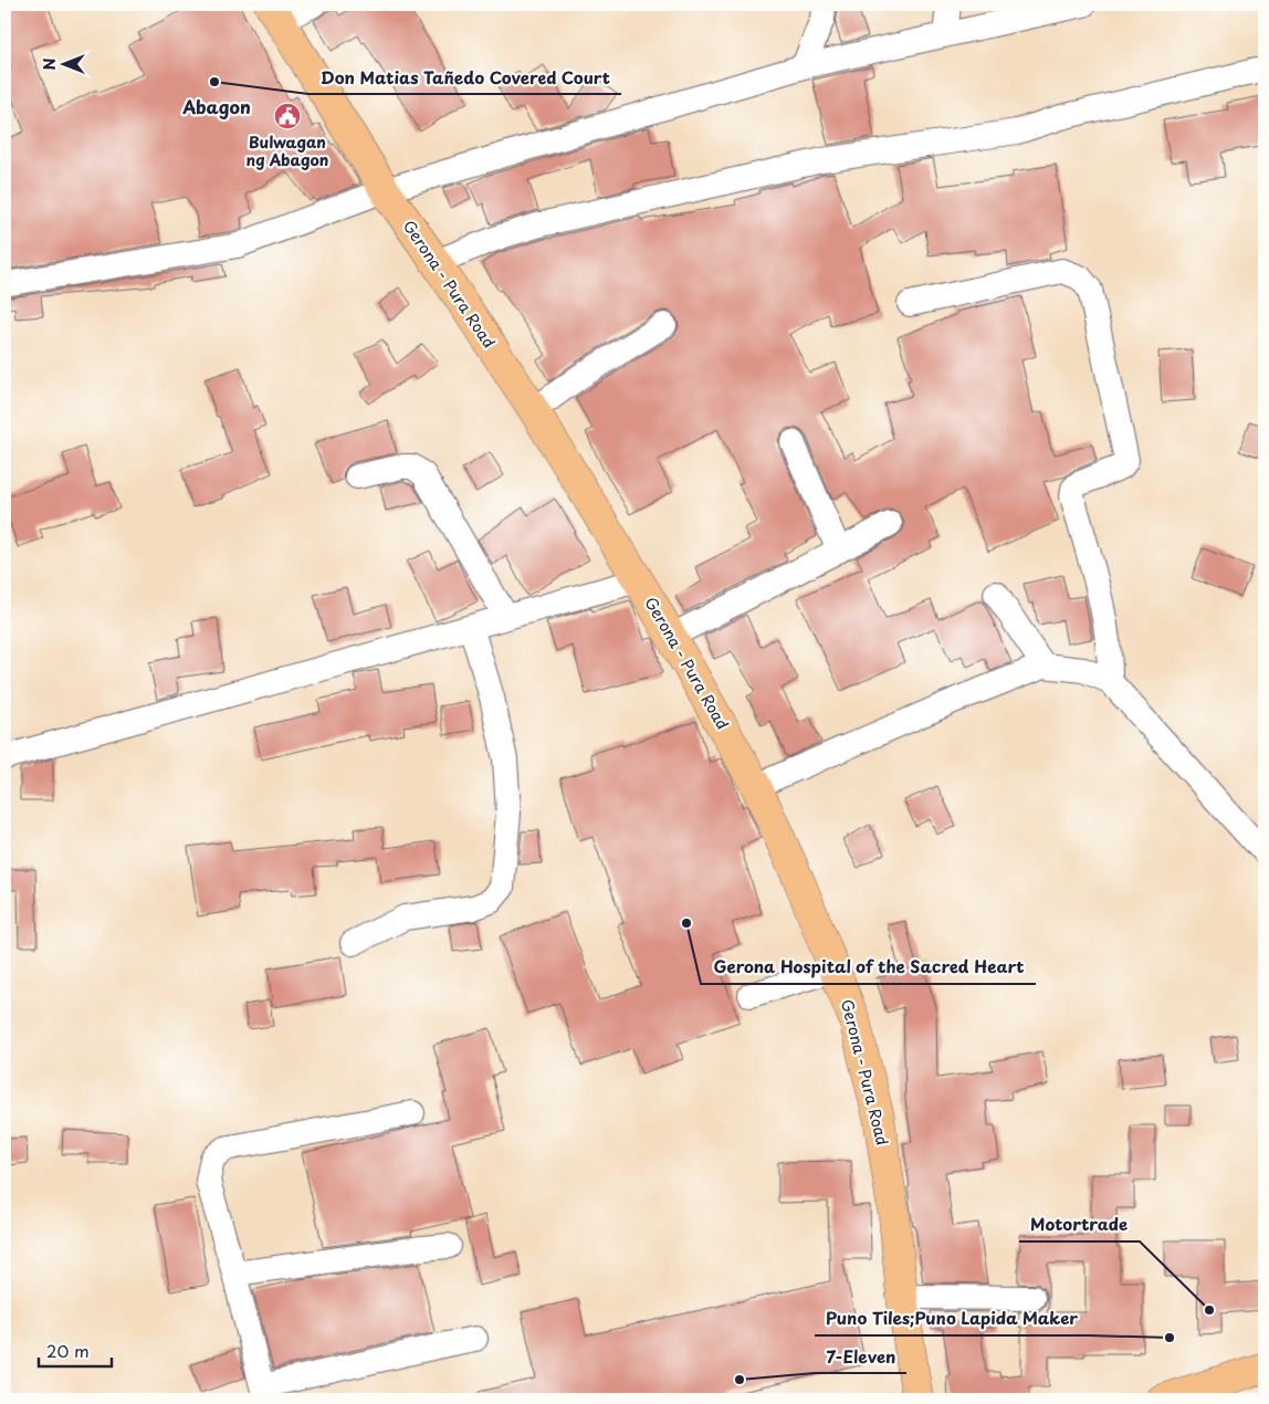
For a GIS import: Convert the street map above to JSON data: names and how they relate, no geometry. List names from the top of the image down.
{
  "streets": {
    "main road": ["Gerona - Pura Road"]
  },
  "districts": ["Abagon"],
  "places": {
    "other": [
      "Don Matias Tañedo Covered Court",
      "Gerona Hospital of the Sacred Heart",
      "Motortrade",
      "Puno Tiles;Puno Lapida Maker",
      "7-Eleven"
    ],
    "public building": ["Bulwagan ng Abagon"]
  },
  "scale_bar": "20 m",
  "north": "left"
}
